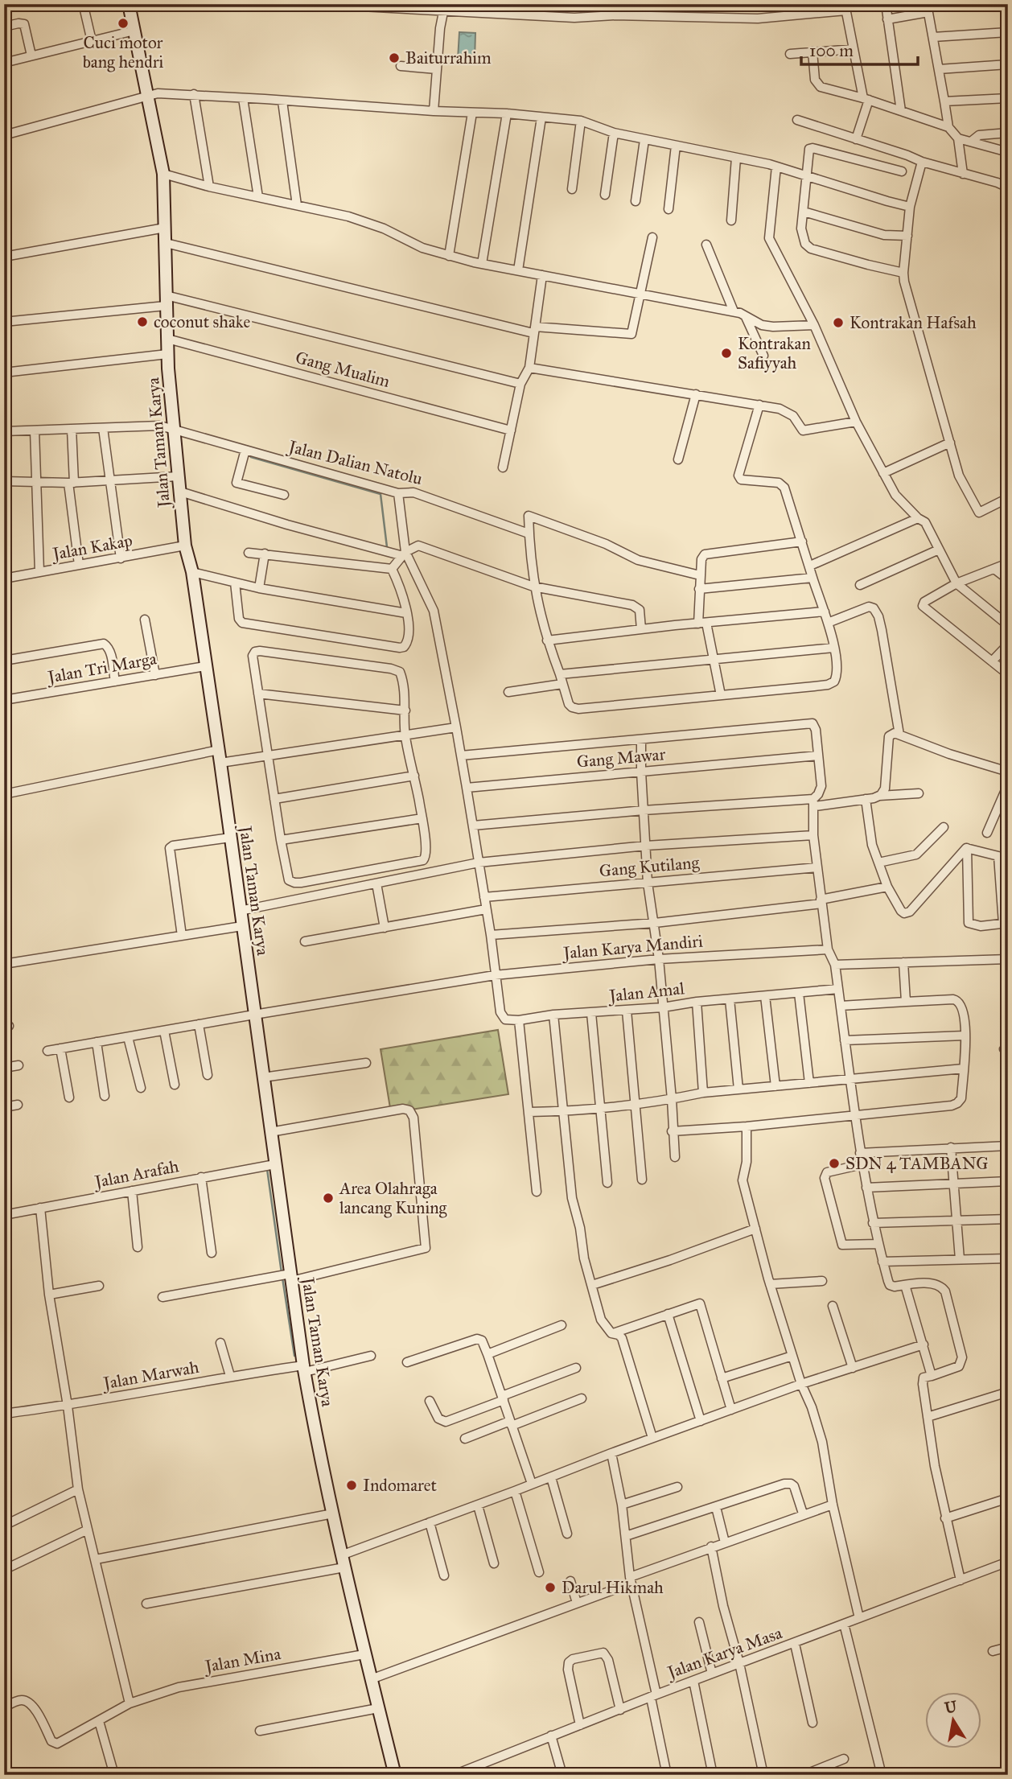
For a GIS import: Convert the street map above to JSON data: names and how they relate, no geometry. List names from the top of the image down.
{
  "streets": {
    "street": [
      "Gang Mualim",
      "Jalan Taman Karya",
      "Jalan Dalian Natolu",
      "Jalan Kakap",
      "Jalan Tri Marga",
      "Gang Mawar",
      "Gang Kutilang",
      "Jalan Karya Mandiri",
      "Jalan Amal",
      "Jalan Arafah",
      "Jalan Marwah",
      "Jalan Karya Masa",
      "Jalan Mina"
    ]
  },
  "crossings": [
    ["Gang Mualim", "Jalan Taman Karya"],
    ["Jalan Taman Karya", "Jalan Dalian Natolu"],
    ["Jalan Taman Karya", "Jalan Kakap"],
    ["Jalan Taman Karya", "Jalan Tri Marga"],
    ["Jalan Taman Karya", "Jalan Karya Mandiri"],
    ["Jalan Taman Karya", "Jalan Arafah"],
    ["Jalan Taman Karya", "Jalan Marwah"],
    ["Jalan Taman Karya", "Jalan Mina"]
  ],
  "places": [
    "Cuci motor bang hendri",
    "Baiturrahim",
    "coconut shake",
    "Kontrakan Hafsah",
    "Kontrakan Safiyyah",
    "SDN 4 TAMBANG",
    "Area Olahraga lancang Kuning",
    "Indomaret",
    "Darul Hikmah"
  ],
  "scale_bar": "100 m",
  "north": "top"
}
